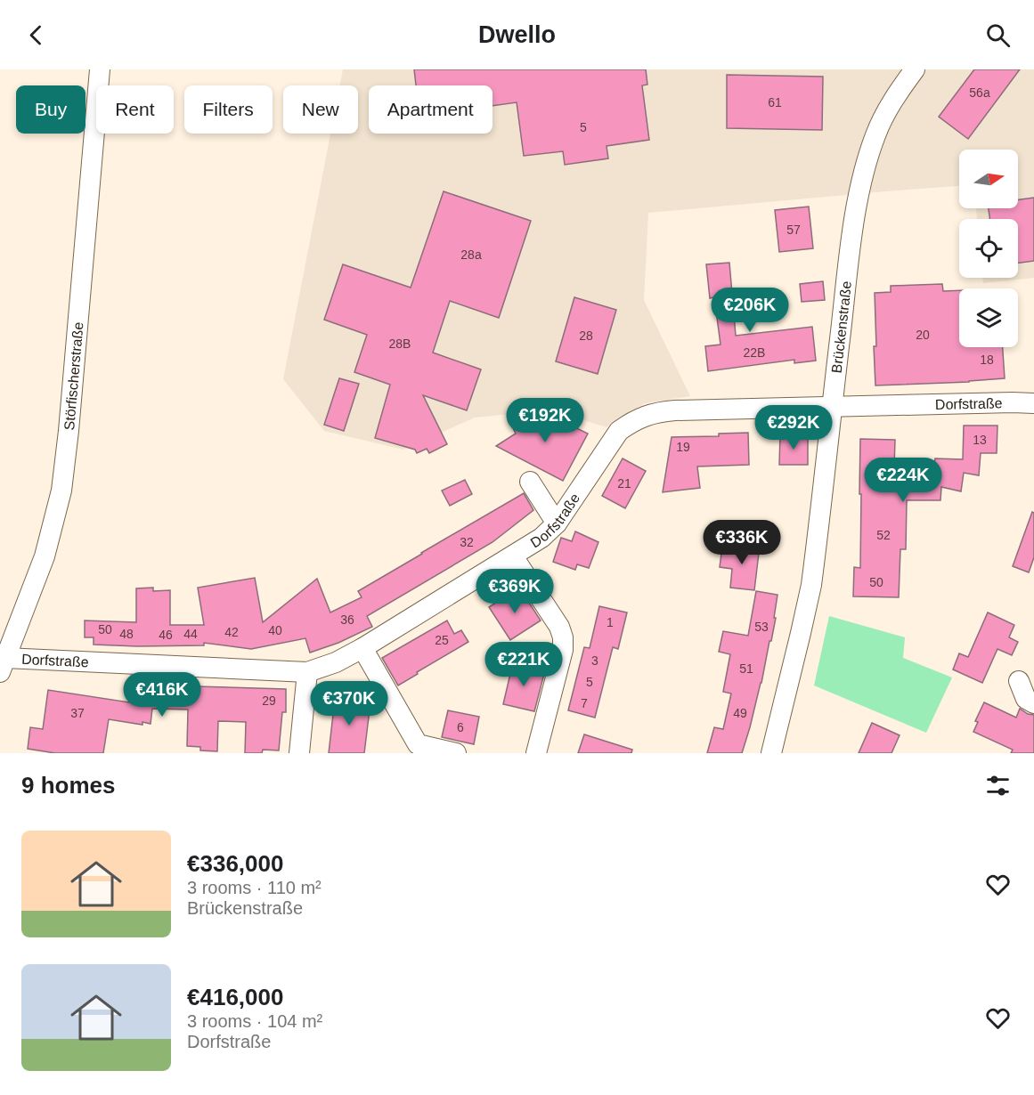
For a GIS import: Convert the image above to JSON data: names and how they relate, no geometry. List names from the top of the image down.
{
  "streets": {
    "street": ["Brückenstraße", "Störfischerstraße", "Dorfstraße"]
  },
  "crossings": [
    ["Brückenstraße", "Dorfstraße"],
    ["Störfischerstraße", "Dorfstraße"]
  ],
  "house_numbers": [
    "56a",
    "61",
    "5",
    "57",
    "28a",
    "20",
    "28",
    "28B",
    "22B",
    "18",
    "13",
    "19",
    "21",
    "52",
    "32",
    "50",
    "36",
    "1",
    "53",
    "50",
    "40",
    "42",
    "48",
    "44",
    "46",
    "25",
    "3",
    "51",
    "5",
    "29",
    "7",
    "37",
    "49",
    "6"
  ],
  "north": "right",
  "page": {
    "header": "Dwello",
    "chip": [
      "Buy",
      "Rent",
      "Filters",
      "New",
      "Apartment"
    ],
    "price": [
      "€206K",
      "€192K",
      "€292K",
      "€224K",
      "€336K",
      "€369K",
      "€221K",
      "€416K",
      "€370K"
    ],
    "heading": "9 homes",
    "list": [
      {
        "name": "€336,000",
        "note": "3 rooms · 110 m² · Brückenstraße"
      },
      {
        "name": "€416,000",
        "note": "3 rooms · 104 m² · Dorfstraße"
      }
    ]
  }
}
